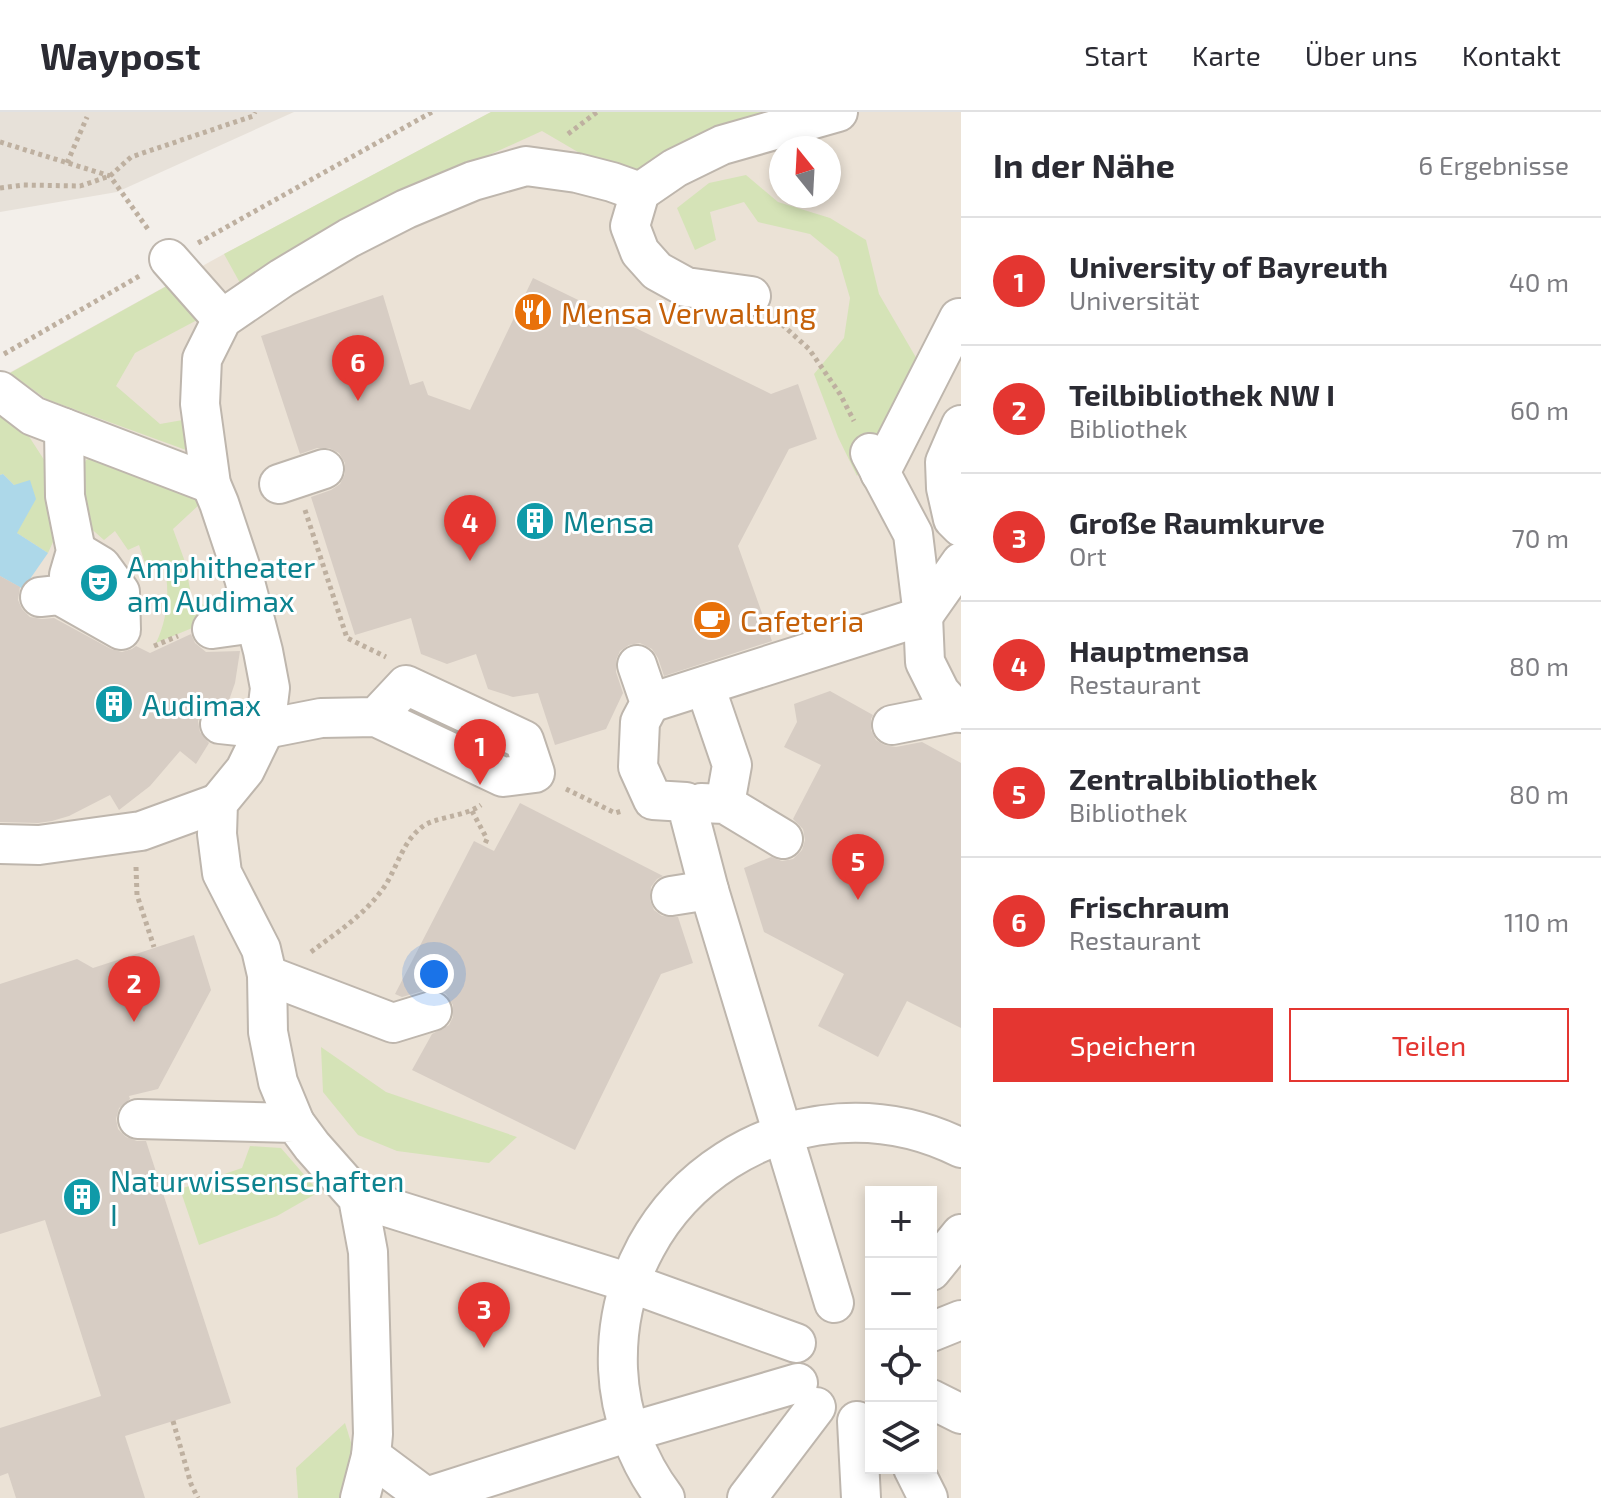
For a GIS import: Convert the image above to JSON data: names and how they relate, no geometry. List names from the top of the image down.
{
  "places": {
    "restaurant": ["Mensa Verwaltung"],
    "building": ["Mensa", "Audimax", "Naturwissenschaften I"],
    "theatre": ["Amphitheater am Audimax"],
    "cafe": ["Cafeteria"]
  },
  "north": "top",
  "page": {
    "header": "Waypost",
    "nav": [
      "Start",
      "Karte",
      "Über uns",
      "Kontakt"
    ],
    "heading": ["In der Nähe", "6 Ergebnisse"],
    "list": [
      {
        "mark": "1",
        "name": "University of Bayreuth",
        "note": "Universität",
        "value": "40 m"
      },
      {
        "mark": "2",
        "name": "Teilbibliothek NW I",
        "note": "Bibliothek",
        "value": "60 m"
      },
      {
        "mark": "3",
        "name": "Große Raumkurve",
        "note": "Ort",
        "value": "70 m"
      },
      {
        "mark": "4",
        "name": "Hauptmensa",
        "note": "Restaurant",
        "value": "80 m"
      },
      {
        "mark": "5",
        "name": "Zentralbibliothek",
        "note": "Bibliothek",
        "value": "80 m"
      },
      {
        "mark": "6",
        "name": "Frischraum",
        "note": "Restaurant",
        "value": "110 m"
      }
    ],
    "pins": [
      "6",
      "4",
      "1",
      "5",
      "2",
      "3"
    ],
    "buttons": ["Speichern", "Teilen"],
    "map_buttons": ["+", "−"]
  }
}
